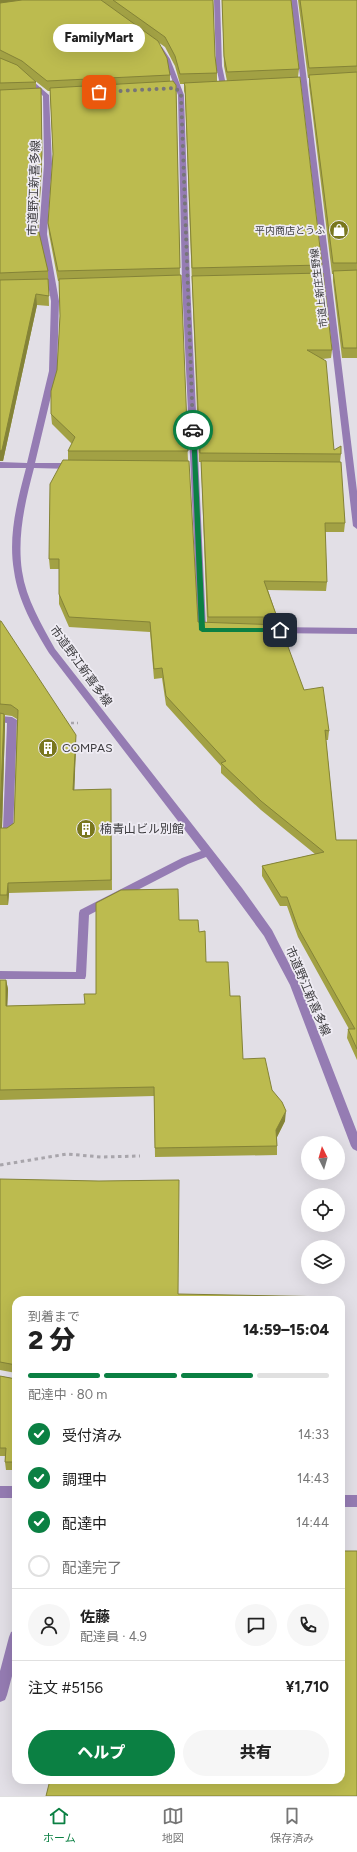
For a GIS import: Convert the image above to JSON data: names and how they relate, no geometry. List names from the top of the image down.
{
  "streets": {
    "street": ["市道野江新喜多線", "市道上新庄生野線"]
  },
  "places": {
    "other": ["FamilyMart"],
    "shop": ["平内商店とうふ"],
    "building": ["COMPAS", "楠青山ビル別館"]
  },
  "north": "top",
  "page": {
    "bubble": "FamilyMart",
    "heading": ["2 分", "到着まで", "14:59–15:04"],
    "panel": [
      "佐藤",
      "配達員 · 4.9",
      "注文 #5156",
      "¥1,710"
    ],
    "bar": "配達中 · 80 m",
    "list": [
      ["受付済み", "14:33"],
      ["調理中", "14:43"],
      ["配達中", "14:44"],
      "配達完了"
    ],
    "buttons": ["ヘルプ", "共有"],
    "tabs": ["ホーム", "地図", "保存済み"]
  }
}
